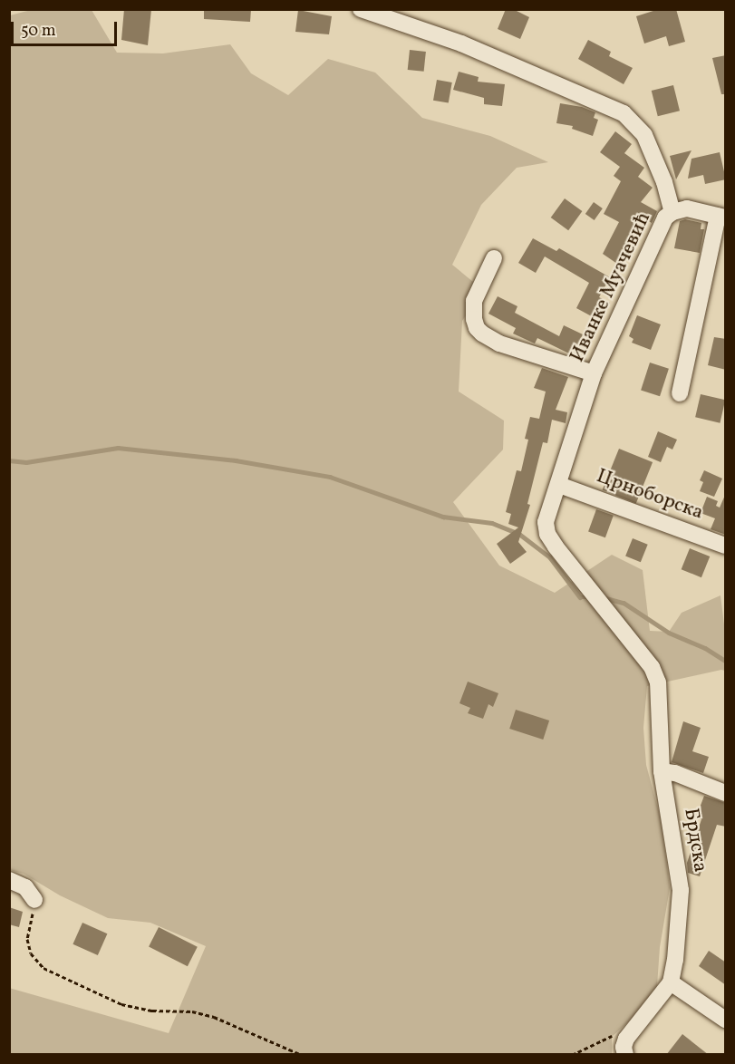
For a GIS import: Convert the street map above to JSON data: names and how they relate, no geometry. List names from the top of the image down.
{
  "streets": {
    "street": ["Иванке Муачевић", "Црноборска", "Брдска"]
  },
  "crossings": [
    ["Иванке Муачевић", "Црноборска"],
    ["Иванке Муачевић", "Брдска"]
  ],
  "scale_bar": "50 m"
}
